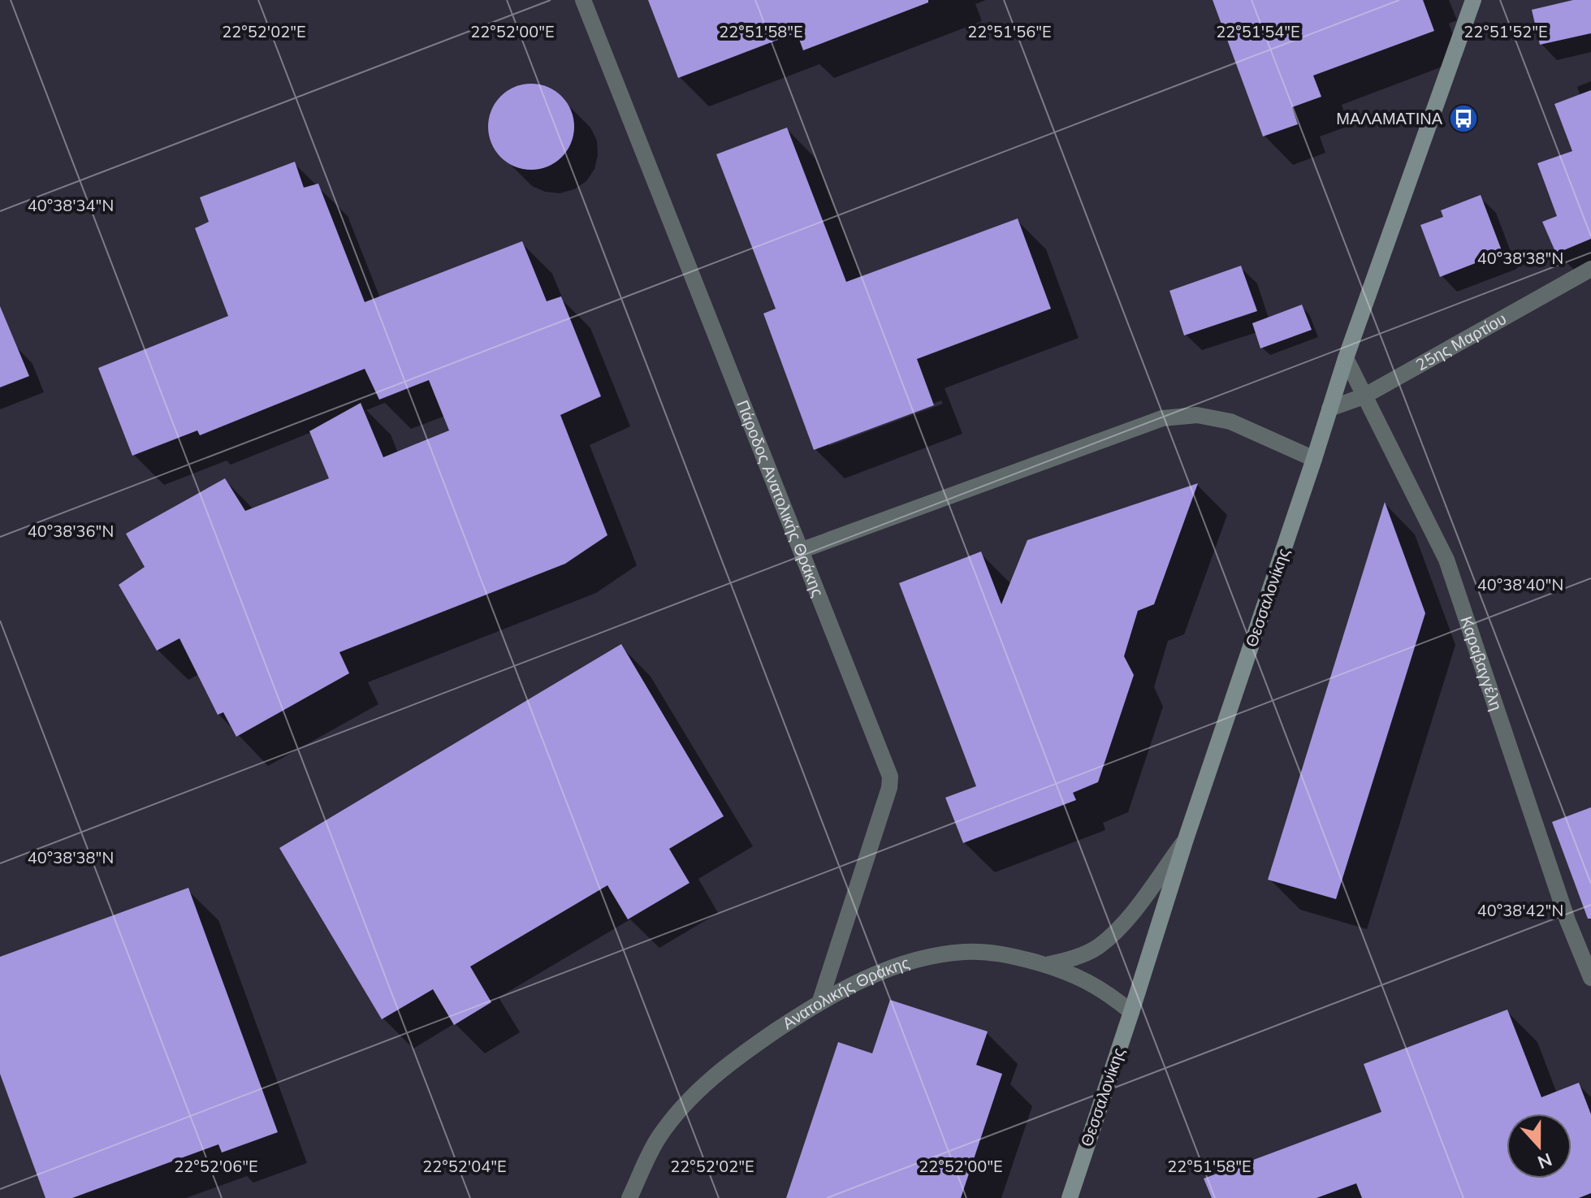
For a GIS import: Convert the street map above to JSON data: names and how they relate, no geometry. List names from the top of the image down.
{
  "streets": {
    "main road": ["Θεσσαλονίκης"],
    "street": [
      "25ης Μαρτίου",
      "Πάροδος Ανατολικής Θράκης",
      "Καραβαγγέλη",
      "Ανατολικής Θράκης"
    ]
  },
  "crossings": [
    ["25ης Μαρτίου", "Θεσσαλονίκης"],
    ["25ης Μαρτίου", "Καραβαγγέλη"],
    ["Πάροδος Ανατολικής Θράκης", "Ανατολικής Θράκης"],
    ["Θεσσαλονίκης", "Καραβαγγέλη"],
    ["Θεσσαλονίκης", "Ανατολικής Θράκης"]
  ],
  "places": {
    "bus stop": ["ΜΑΛΑΜΑΤΙΝΑ"]
  },
  "north": "bottom",
  "coordinates": [
    "22°52'02\"E",
    "22°52'00\"E",
    "22°51'58\"E",
    "22°51'56\"E",
    "22°51'54\"E",
    "22°51'52\"E",
    "40°38'34\"N",
    "40°38'38\"N",
    "40°38'36\"N",
    "40°38'40\"N",
    "40°38'42\"N",
    "22°52'06\"E",
    "22°52'04\"E"
  ]
}
